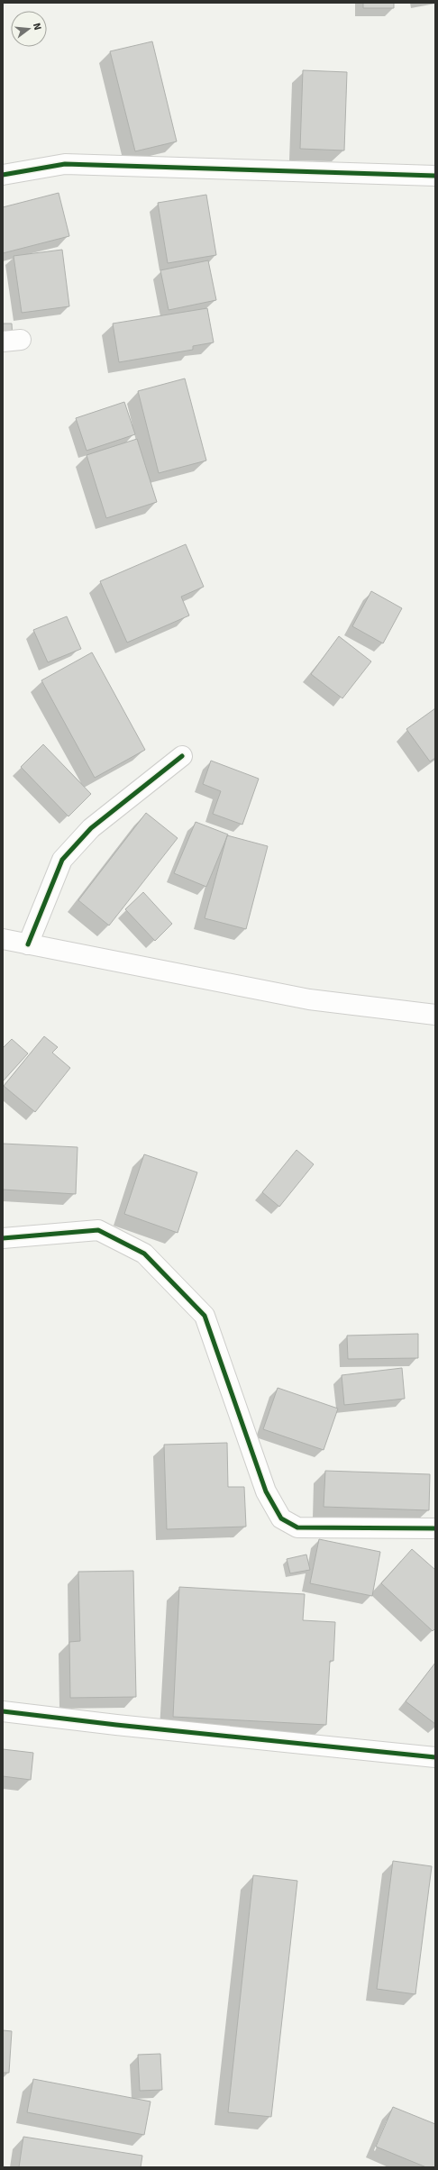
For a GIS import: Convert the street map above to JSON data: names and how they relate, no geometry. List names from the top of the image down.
{
  "north": "right"
}
